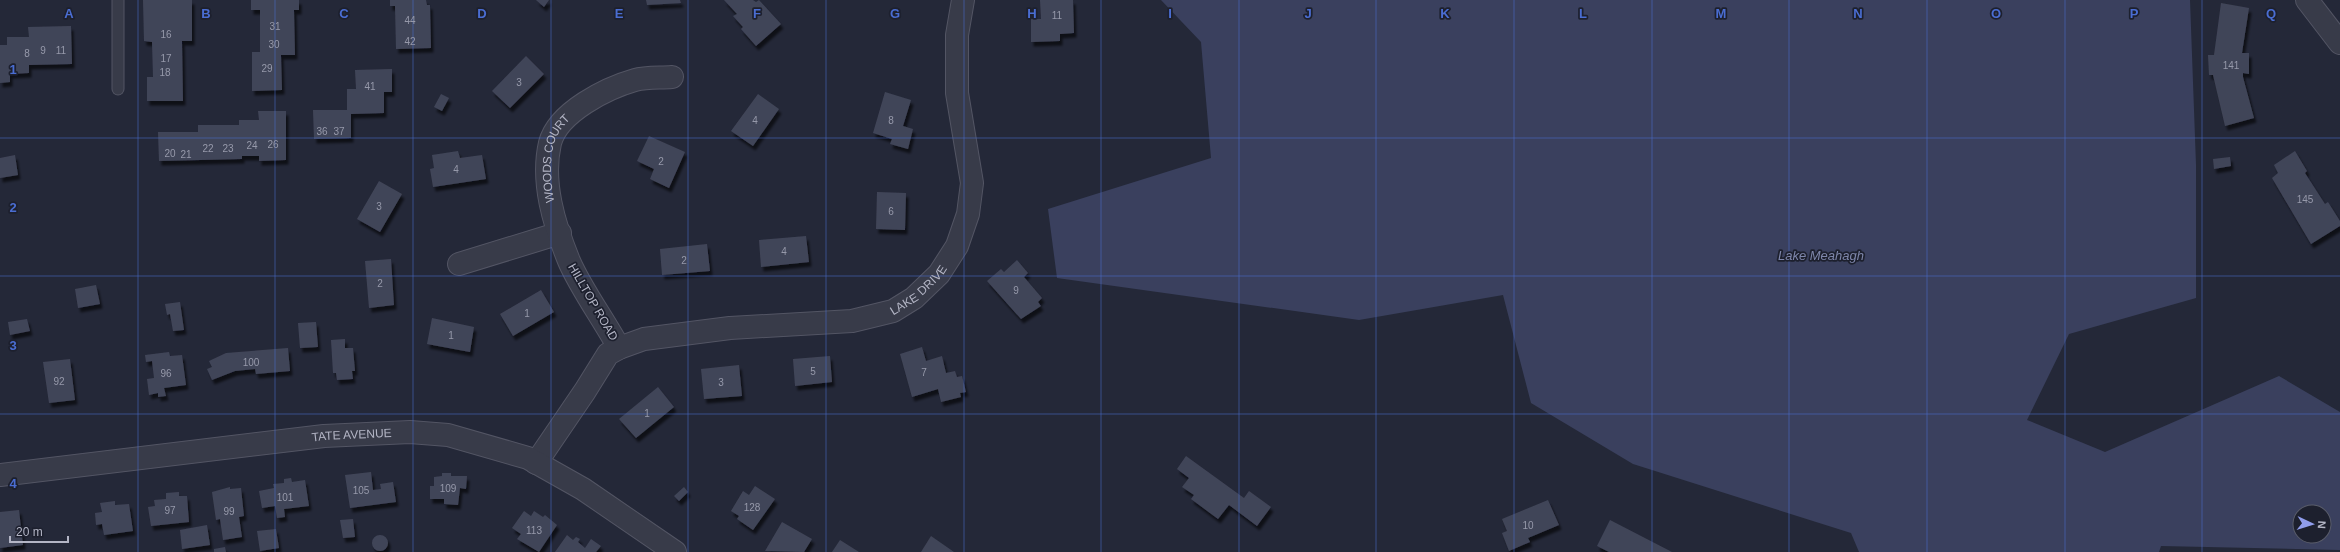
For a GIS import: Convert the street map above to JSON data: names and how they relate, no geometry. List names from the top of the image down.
{
  "streets": {
    "street": [
      "WOODS COURT",
      "LAKE DRIVE",
      "HILLTOP ROAD",
      "TATE AVENUE"
    ]
  },
  "crossings": [
    ["WOODS COURT", "HILLTOP ROAD"],
    ["LAKE DRIVE", "HILLTOP ROAD"],
    ["HILLTOP ROAD", "TATE AVENUE"]
  ],
  "water": ["Lake Meahagh"],
  "house_numbers": [
    "11",
    "44",
    "31",
    "16",
    "42",
    "30",
    "9",
    "11",
    "8",
    "17",
    "141",
    "29",
    "18",
    "3",
    "41",
    "4",
    "8",
    "36",
    "37",
    "26",
    "24",
    "22",
    "23",
    "20",
    "21",
    "2",
    "4",
    "145",
    "3",
    "6",
    "4",
    "2",
    "2",
    "9",
    "1",
    "1",
    "100",
    "5",
    "7",
    "96",
    "92",
    "3",
    "1",
    "109",
    "105",
    "101",
    "128",
    "97",
    "99",
    "10",
    "113"
  ],
  "scale_bar": "20 m",
  "north": "right",
  "grid": {
    "columns": [
      "A",
      "B",
      "C",
      "D",
      "E",
      "F",
      "G",
      "H",
      "I",
      "J",
      "K",
      "L",
      "M",
      "N",
      "O",
      "P",
      "Q"
    ],
    "rows": [
      "1",
      "2",
      "3",
      "4"
    ]
  }
}
